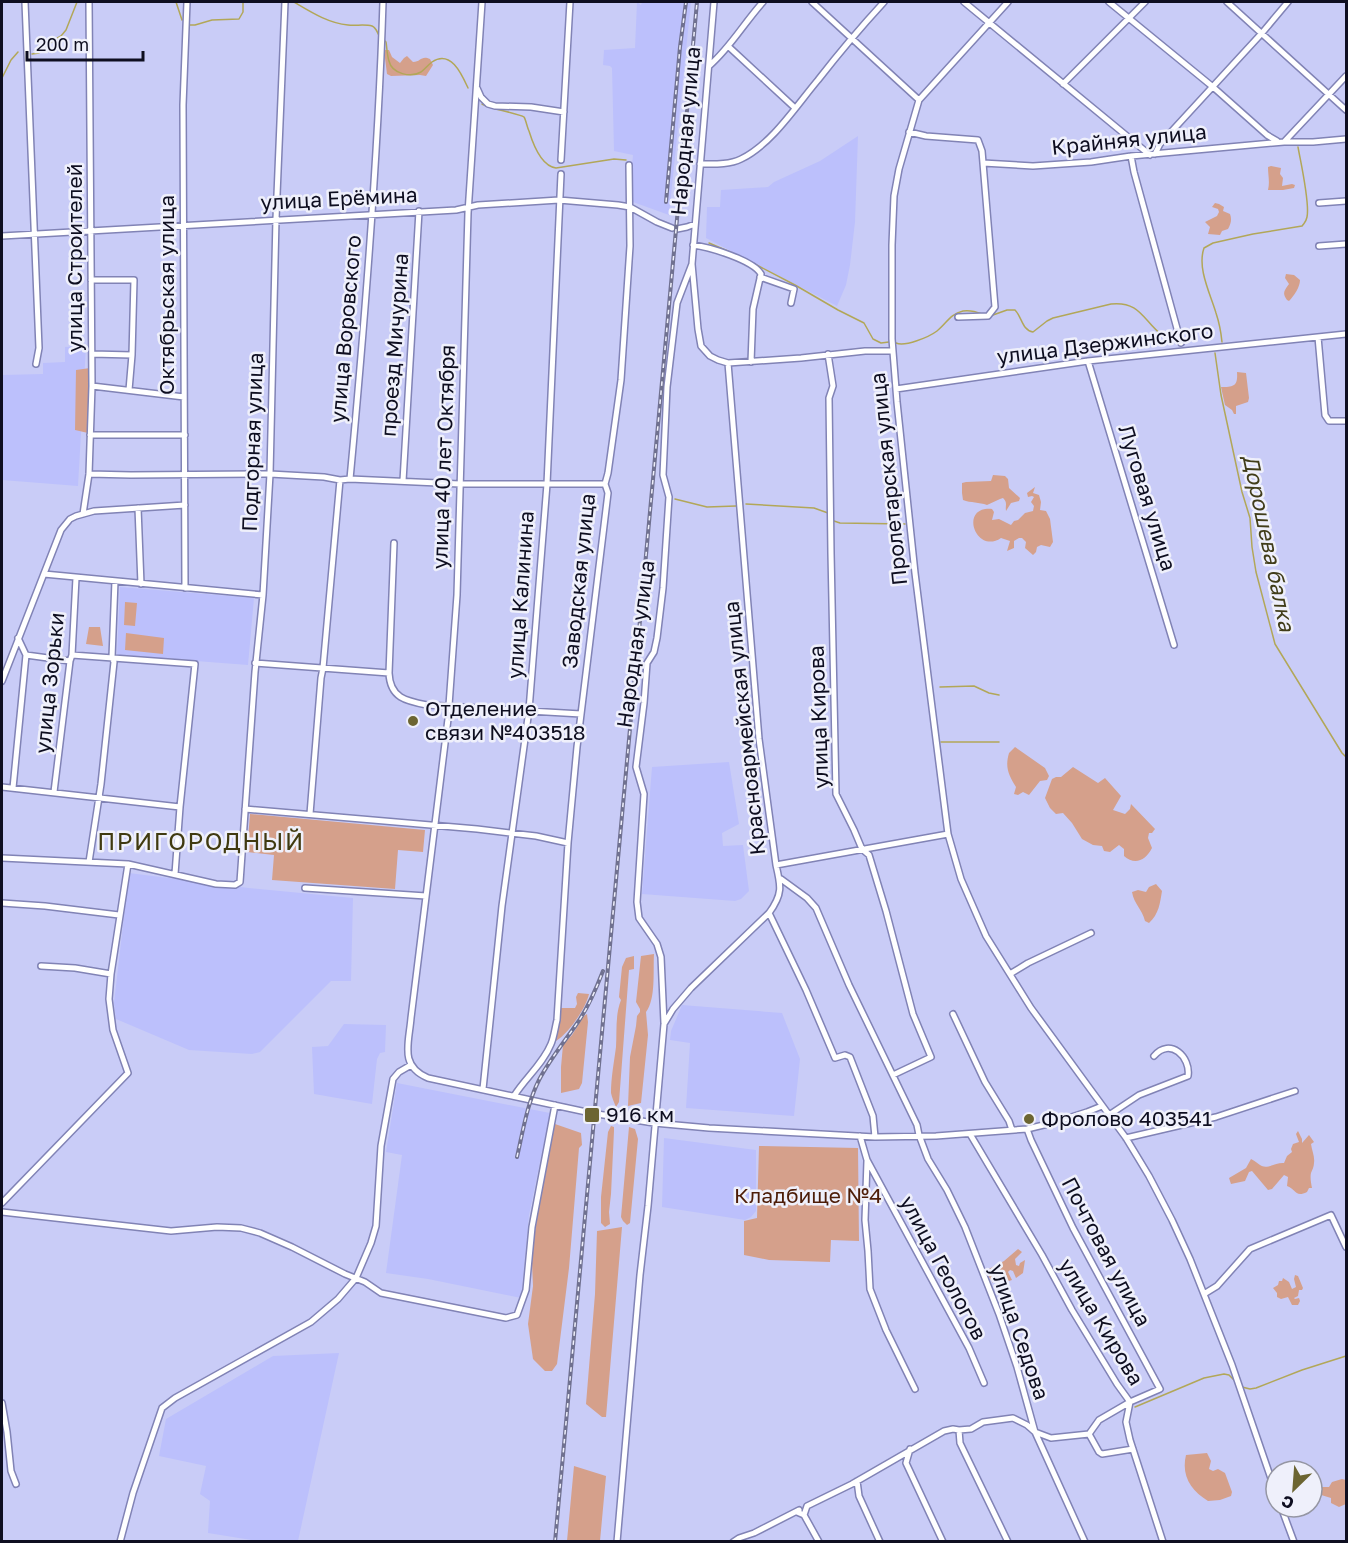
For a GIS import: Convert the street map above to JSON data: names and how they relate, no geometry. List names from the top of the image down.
{
  "streets": {
    "street": [
      "Народная улица",
      "Крайняя улица",
      "улица Ерёмина",
      "улица Строителей",
      "Октябрьская улица",
      "улица Воровского",
      "улица Дзержинского",
      "проезд Мичурина",
      "Подгорная улица",
      "улица 40 лет Октября",
      "Пролетарская улица",
      "Луговая улица",
      "Заводская улица",
      "улица Калинина",
      "улица Зорьки",
      "улица Кирова",
      "Красноармейская улица",
      "Почтовая улица",
      "улица Геологов",
      "улица Седова"
    ]
  },
  "crossings": [
    ["Народная улица", "улица Ерёмина"],
    ["Народная улица", "Красноармейская улица"],
    ["улица Ерёмина", "улица Строителей"],
    ["улица Ерёмина", "Октябрьская улица"],
    ["улица Ерёмина", "улица Воровского"],
    ["улица Ерёмина", "проезд Мичурина"],
    ["улица Ерёмина", "Подгорная улица"],
    ["улица Ерёмина", "улица 40 лет Октября"],
    ["улица Ерёмина", "Заводская улица"],
    ["улица Ерёмина", "улица Калинина"],
    ["улица Дзержинского", "Пролетарская улица"],
    ["улица Дзержинского", "Луговая улица"],
    ["улица Кирова", "Красноармейская улица"],
    ["улица Кирова", "Почтовая улица"],
    ["Красноармейская улица", "улица Седова"]
  ],
  "districts": ["ПРИГОРОДНЫЙ"],
  "water": ["Дорошева балка"],
  "parks": ["Кладбище №4"],
  "places": {
    "other": ["Отделение связи №403518", "Фролово 403541"],
    "transit": ["916 км"]
  },
  "scale_bar": "200 m",
  "north": "bottom left"
}
